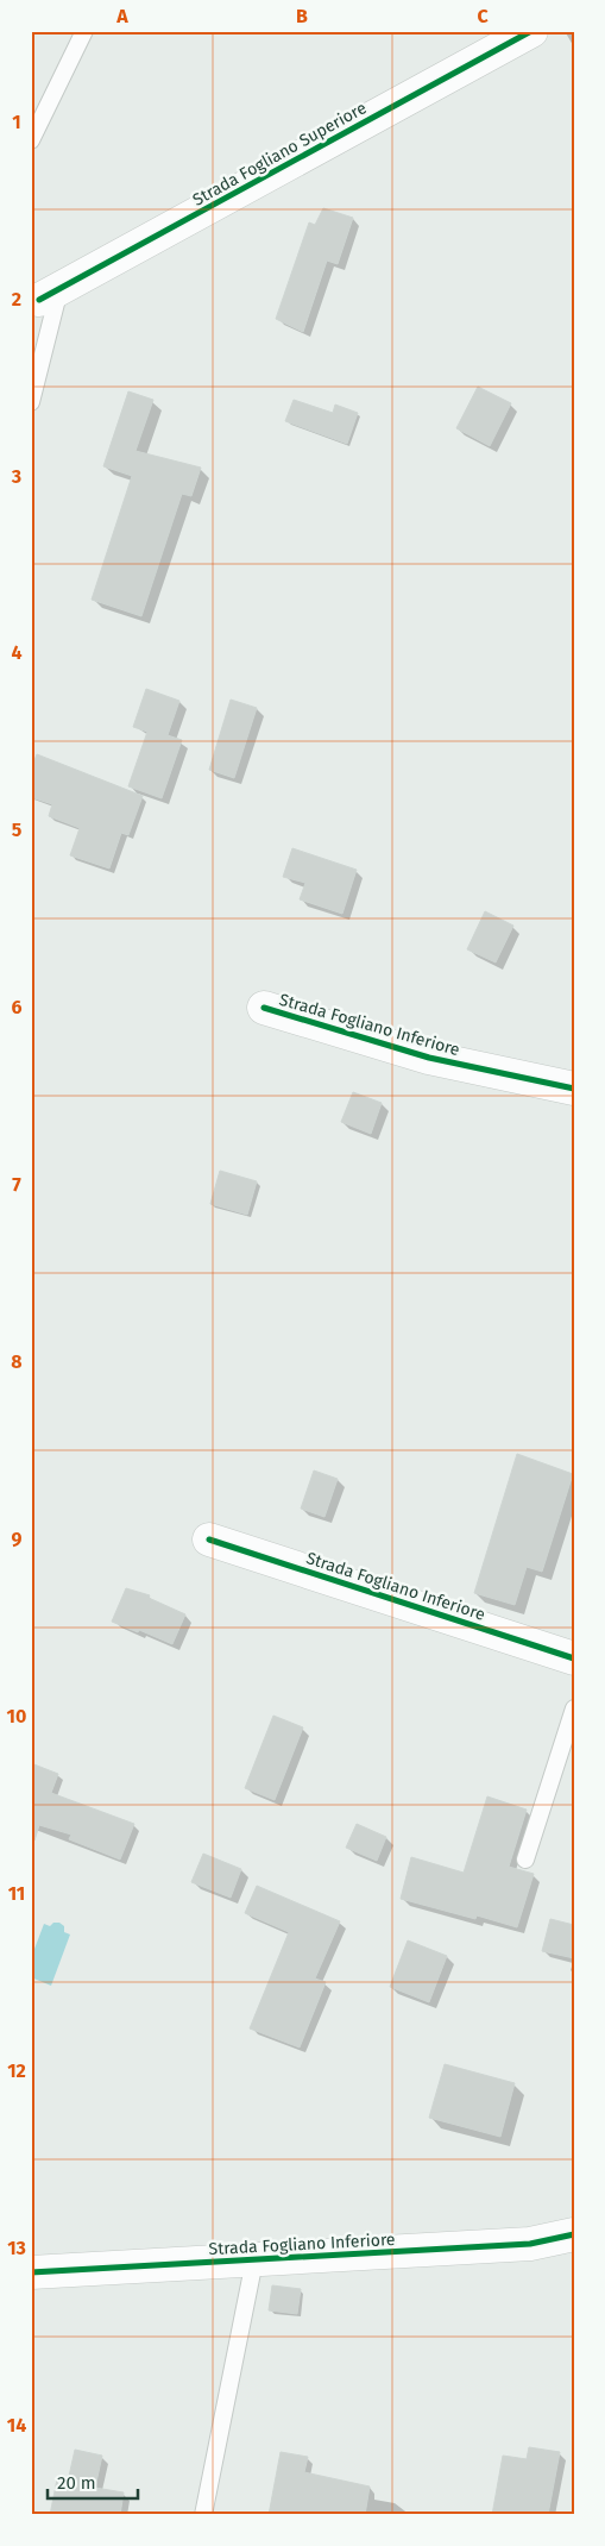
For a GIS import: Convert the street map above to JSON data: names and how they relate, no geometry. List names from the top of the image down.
{
  "streets": {
    "street": ["Strada Fogliano Superiore", "Strada Fogliano Inferiore"]
  },
  "scale_bar": "20 m",
  "grid": {
    "columns": ["A", "B", "C"],
    "rows": [
      "1",
      "2",
      "3",
      "4",
      "5",
      "6",
      "7",
      "8",
      "9",
      "10",
      "11",
      "12",
      "13",
      "14"
    ]
  }
}
